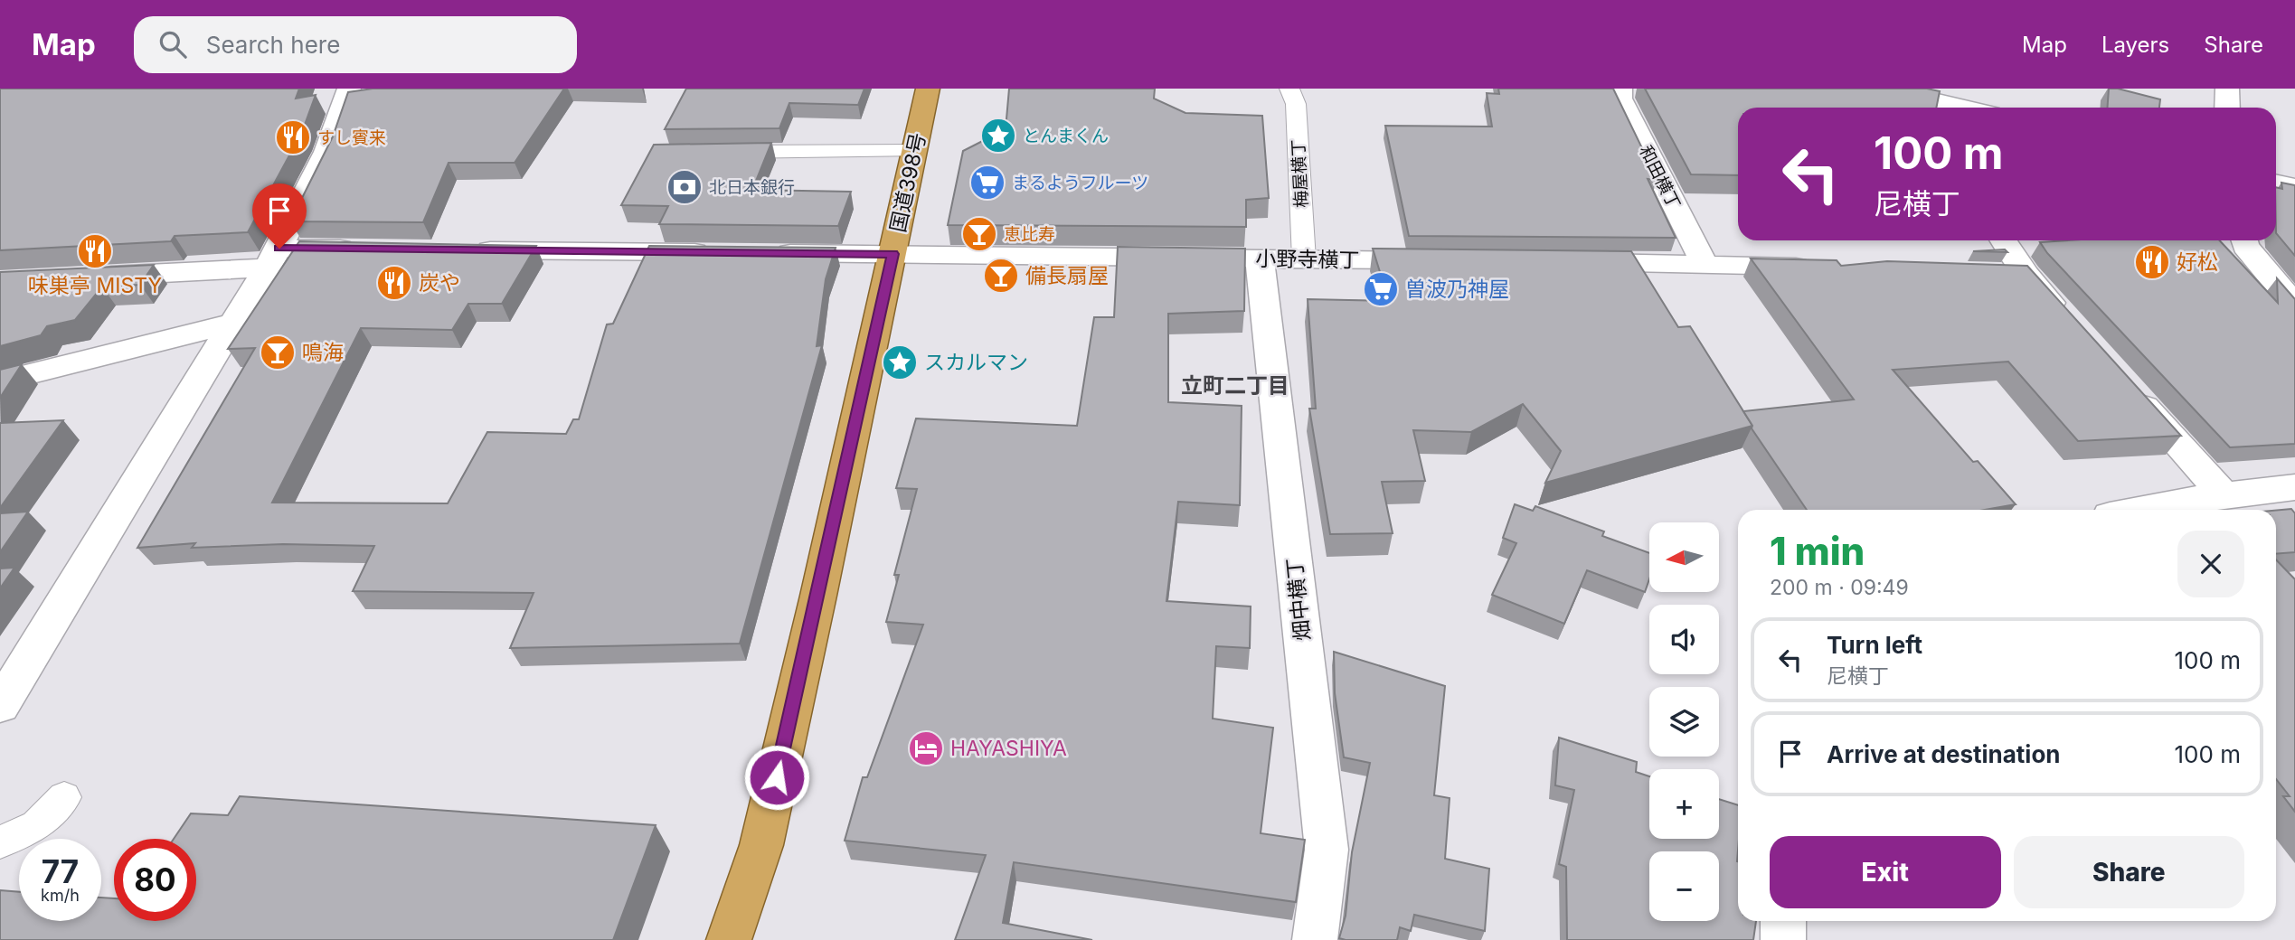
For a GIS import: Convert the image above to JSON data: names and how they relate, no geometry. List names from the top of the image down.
{
  "streets": {
    "highway": ["国道398号"],
    "street": ["和田横丁", "小野寺横丁", "畑中横丁"],
    "lane": ["梅屋横丁"]
  },
  "crossings": [
    ["梅屋横丁", "小野寺横丁"],
    ["国道398号", "小野寺横丁"],
    ["小野寺横丁", "畑中横丁"]
  ],
  "districts": ["立町二丁目"],
  "places": {
    "place": ["とんまくん", "スカルマン"],
    "restaurant": [
      "すし賓来",
      "味巣亭 MISTY",
      "好松",
      "炭や"
    ],
    "supermarket": ["まるようフルーツ", "曽波乃神屋"],
    "bank": ["北日本銀行"],
    "bar": ["恵比寿", "備長扇屋", "鳴海"],
    "hotel": ["HAYASHIYA"]
  },
  "north": "left",
  "page": {
    "header": "Map",
    "search": "Search here",
    "nav": ["Map", "Layers", "Share"],
    "turn": ["100 m", "尼横丁"],
    "heading": ["1 min", "200 m · 09:49"],
    "map_buttons": ["+", "−"],
    "list": [
      {
        "name": "Turn left",
        "note": "尼横丁",
        "value": "100 m"
      },
      {
        "name": "Arrive at destination",
        "value": "100 m"
      }
    ],
    "buttons": ["Exit", "Share"],
    "speed": "77 km/h",
    "limit": "80"
  }
}
